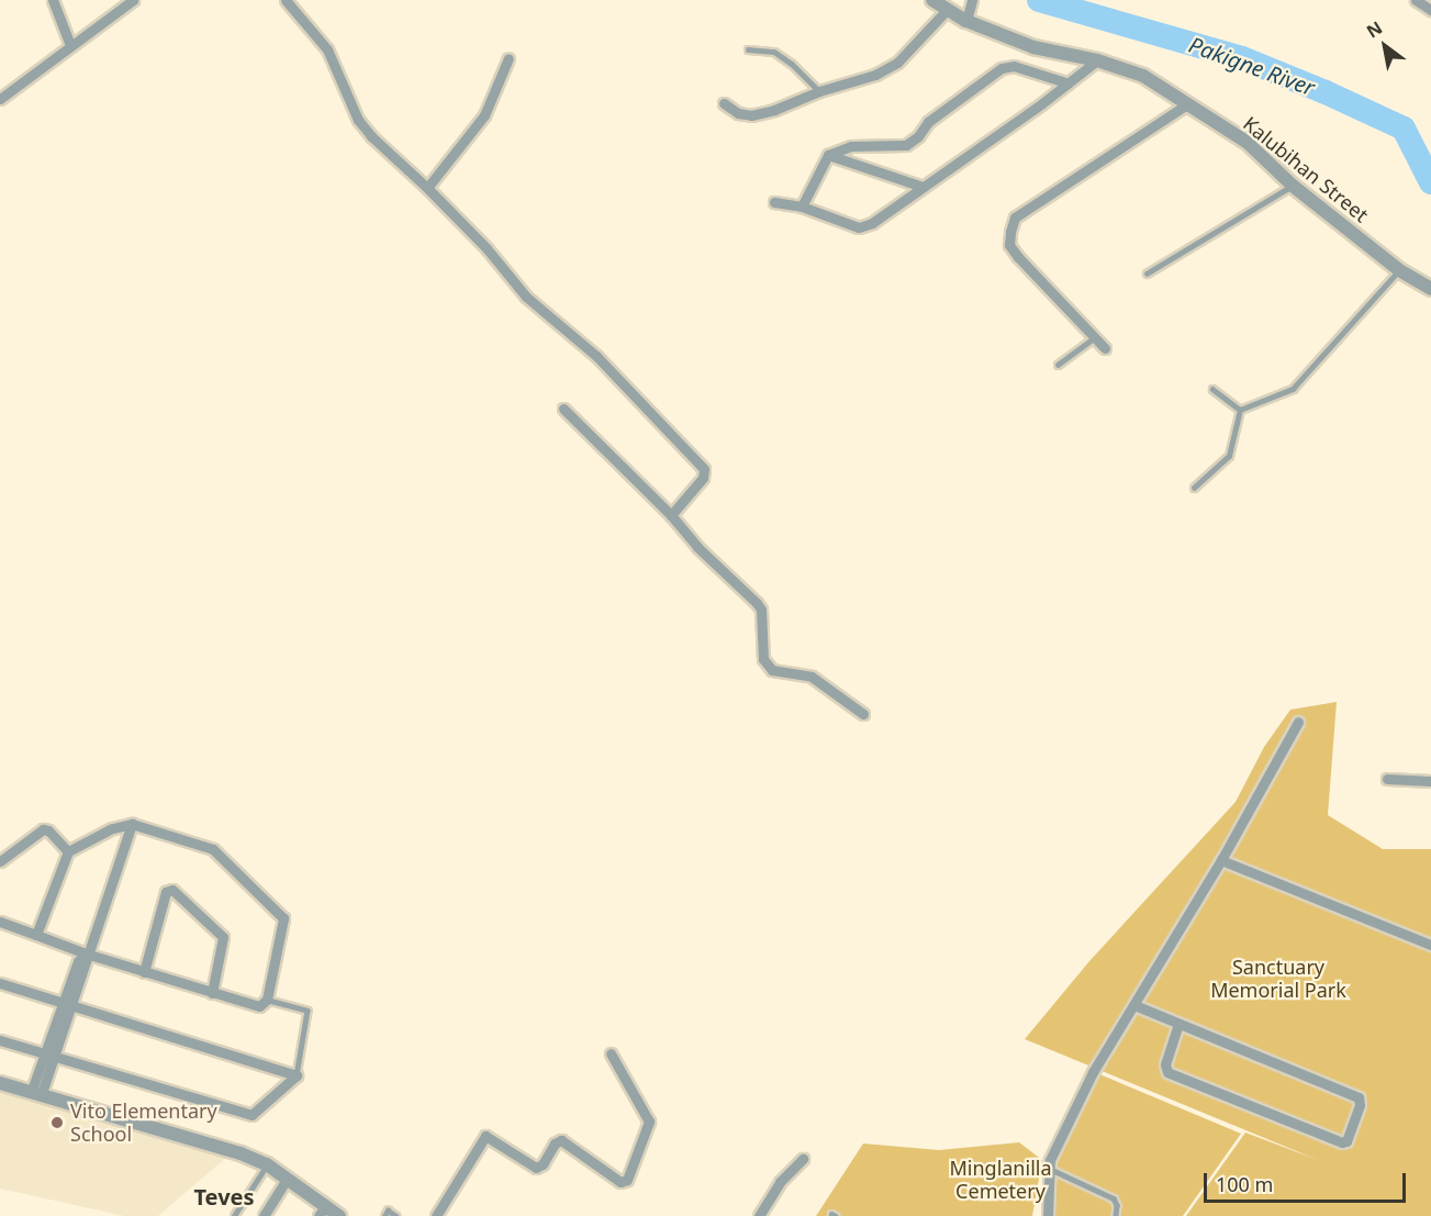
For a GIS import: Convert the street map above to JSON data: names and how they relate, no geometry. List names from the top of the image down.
{
  "streets": {
    "street": ["Kalubihan Street"]
  },
  "districts": ["Teves"],
  "water": ["Pakigne River"],
  "parks": ["Sanctuary Memorial Park", "Minglanilla Cemetery"],
  "places": ["Vito Elementary School"],
  "scale_bar": "100 m",
  "north": "top left"
}
